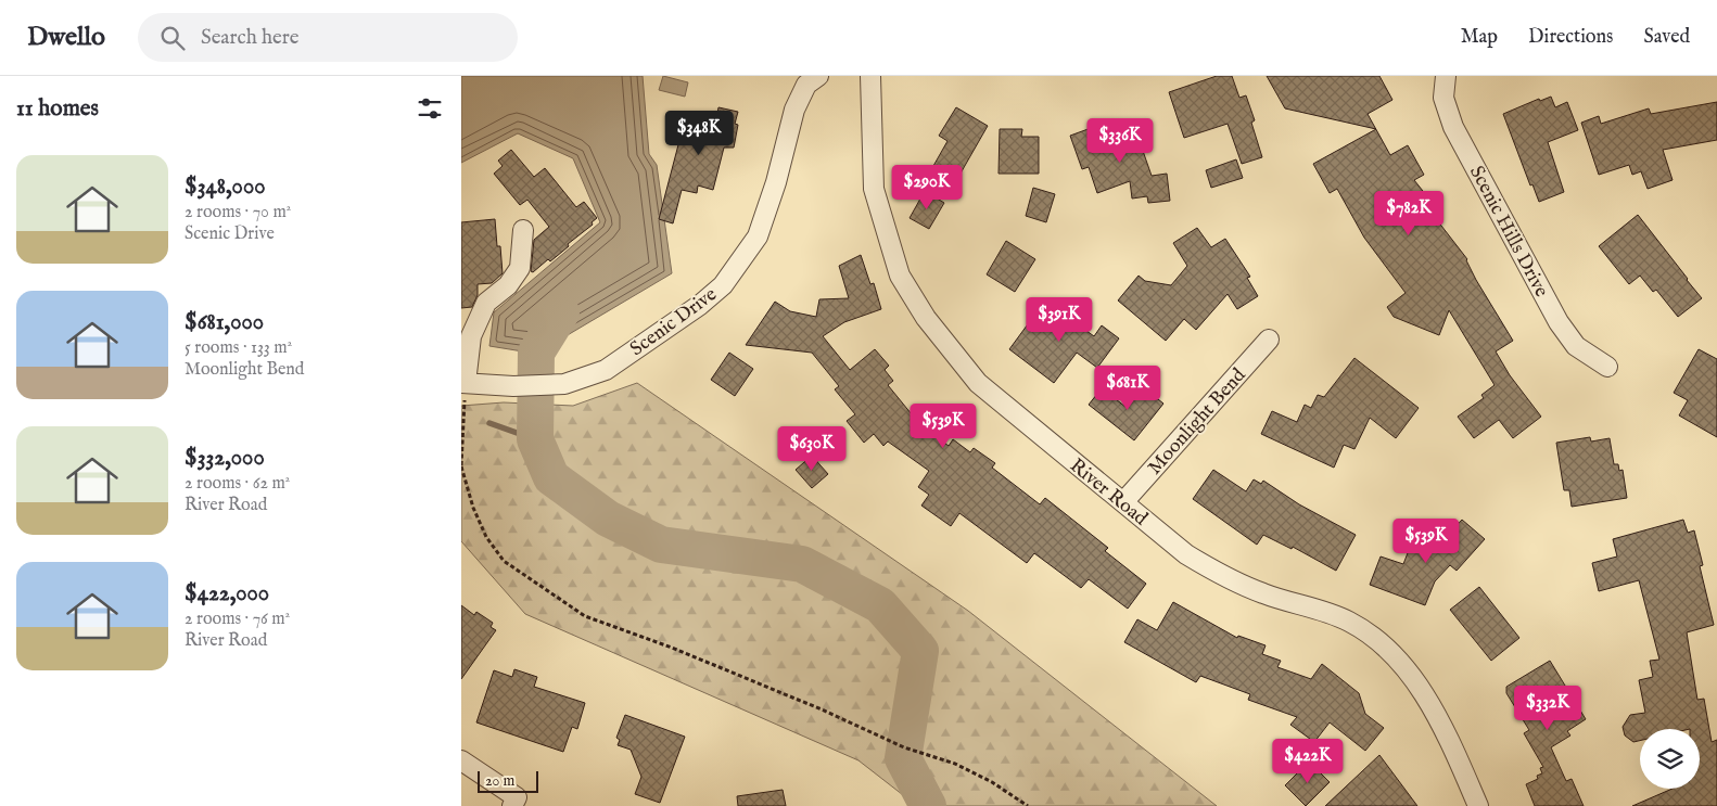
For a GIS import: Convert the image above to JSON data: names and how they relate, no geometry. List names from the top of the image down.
{
  "streets": {
    "street": [
      "Scenic Hills Drive",
      "Scenic Drive",
      "Moonlight Bend",
      "River Road"
    ]
  },
  "crossings": [
    ["Moonlight Bend", "River Road"]
  ],
  "scale_bar": "20 m",
  "page": {
    "header": "Dwello",
    "search": "Search here",
    "nav": ["Map", "Directions", "Saved"],
    "heading": "11 homes",
    "price": [
      "$348K",
      "$336K",
      "$290K",
      "$782K",
      "$391K",
      "$681K",
      "$539K",
      "$630K",
      "$539K",
      "$332K",
      "$422K"
    ],
    "list": [
      {
        "name": "$348,000",
        "note": "2 rooms · 70 m² · Scenic Drive"
      },
      {
        "name": "$681,000",
        "note": "5 rooms · 133 m² · Moonlight Bend"
      },
      {
        "name": "$332,000",
        "note": "2 rooms · 62 m² · River Road"
      },
      {
        "name": "$422,000",
        "note": "2 rooms · 76 m² · River Road"
      }
    ],
    "scale": "20 m"
  }
}
